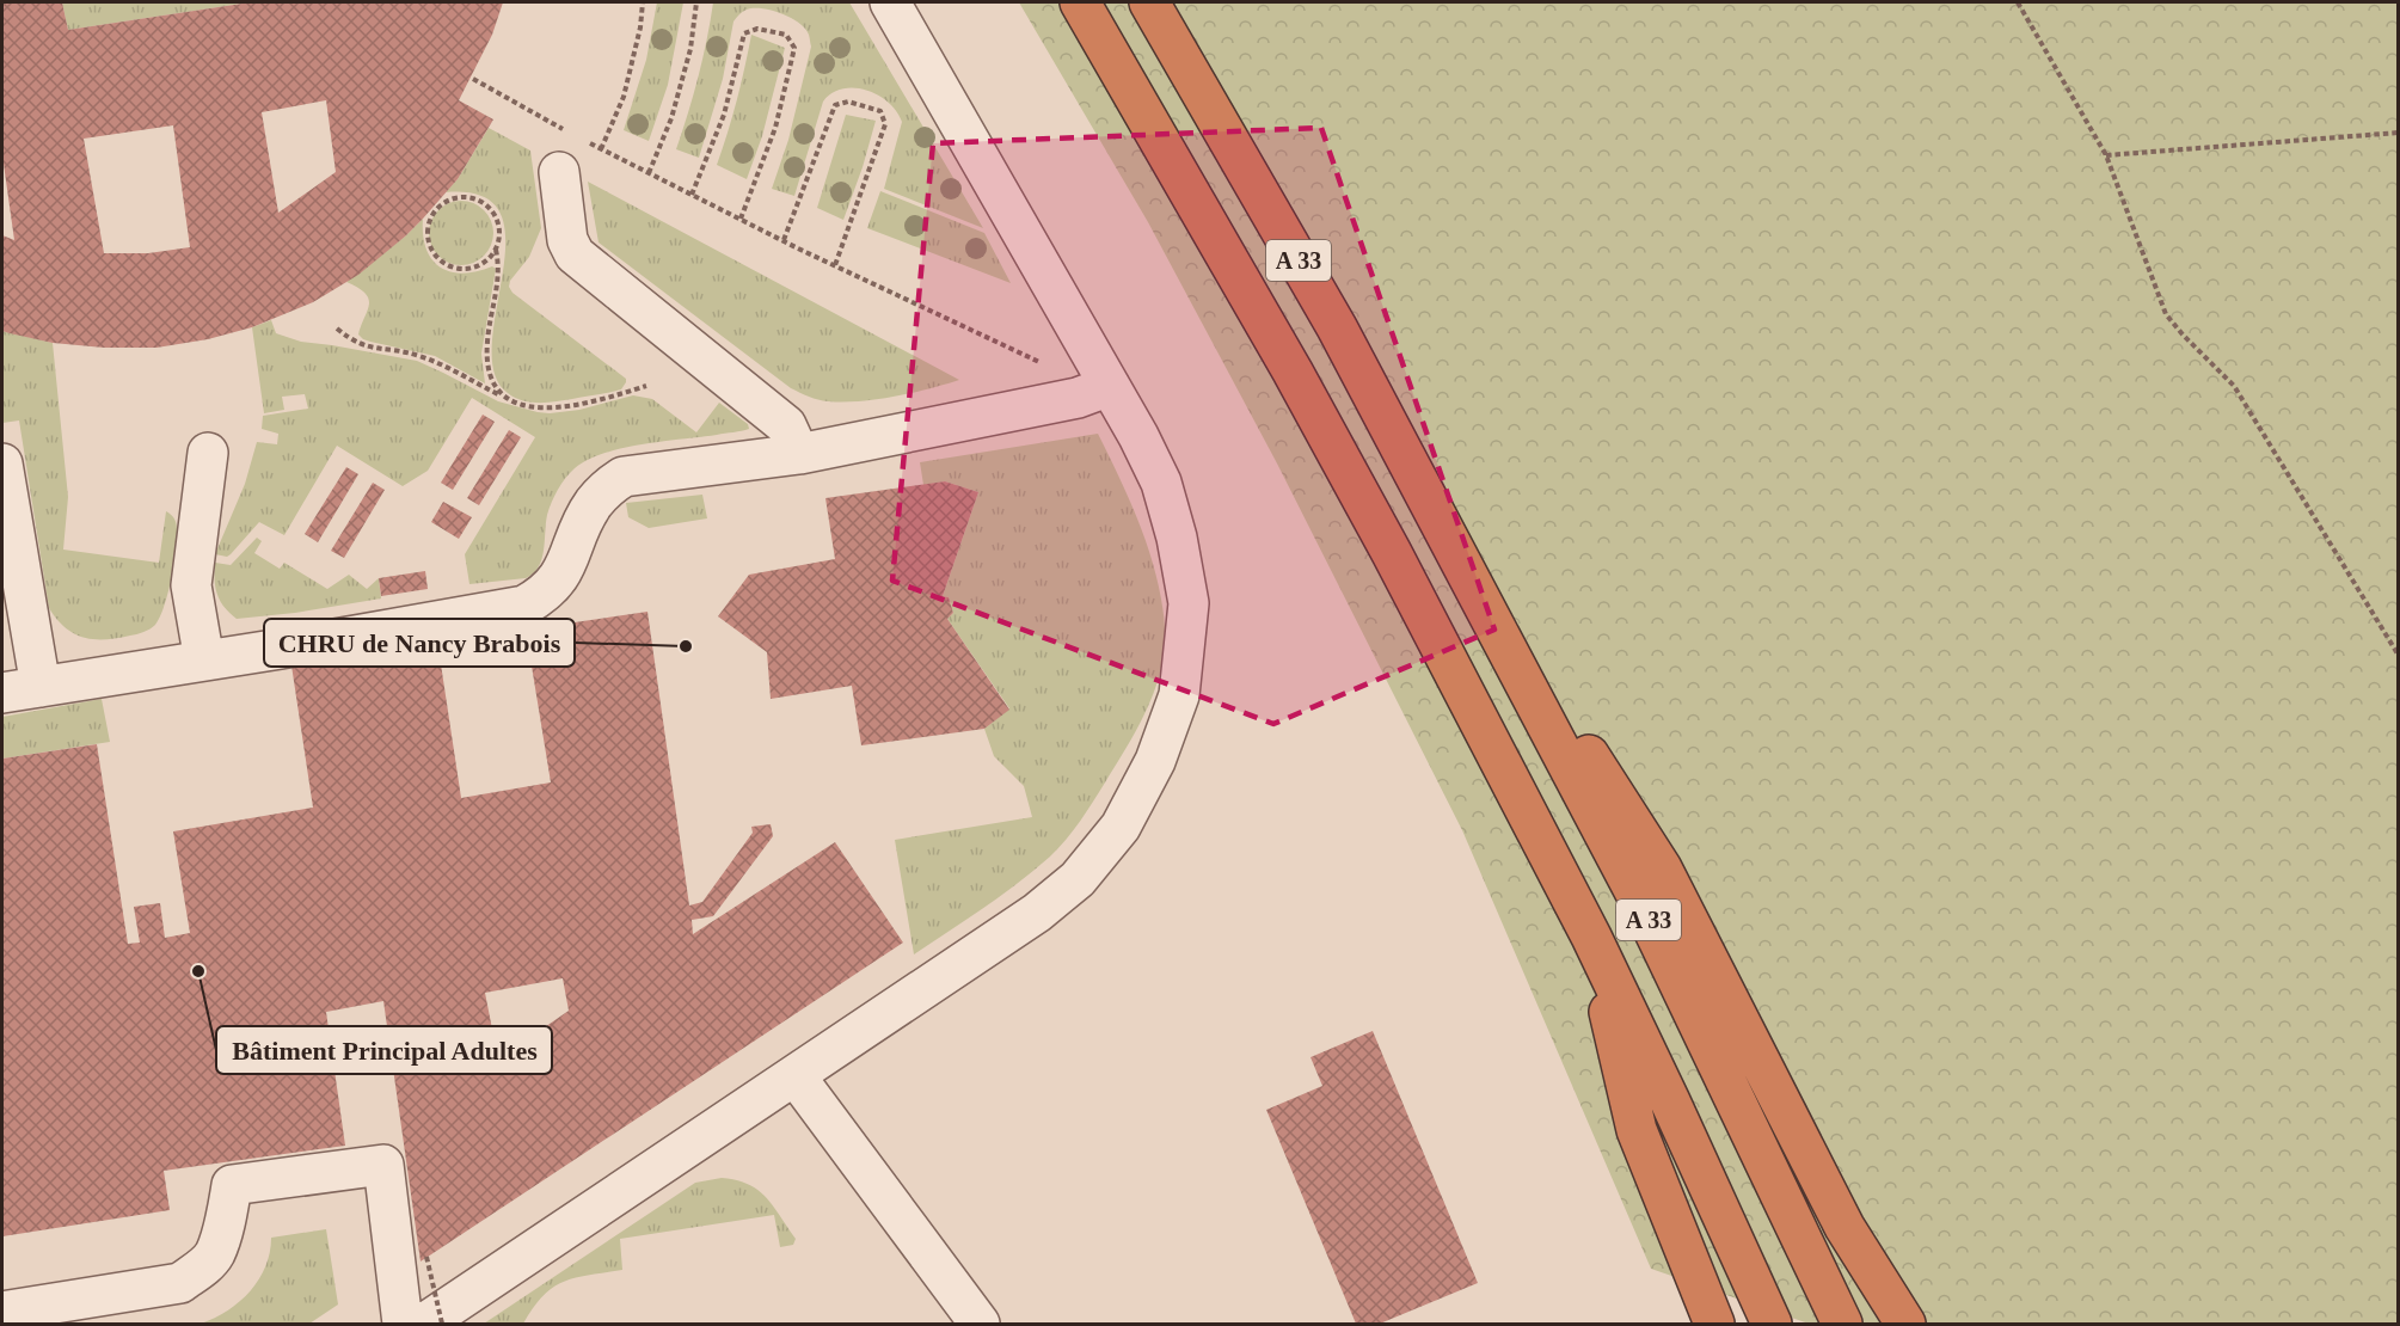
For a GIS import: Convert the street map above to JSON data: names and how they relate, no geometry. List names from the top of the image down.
{
  "streets": {
    "highway": ["A 33"]
  },
  "places": ["CHRU de Nancy Brabois", "Bâtiment Principal Adultes"]
}
